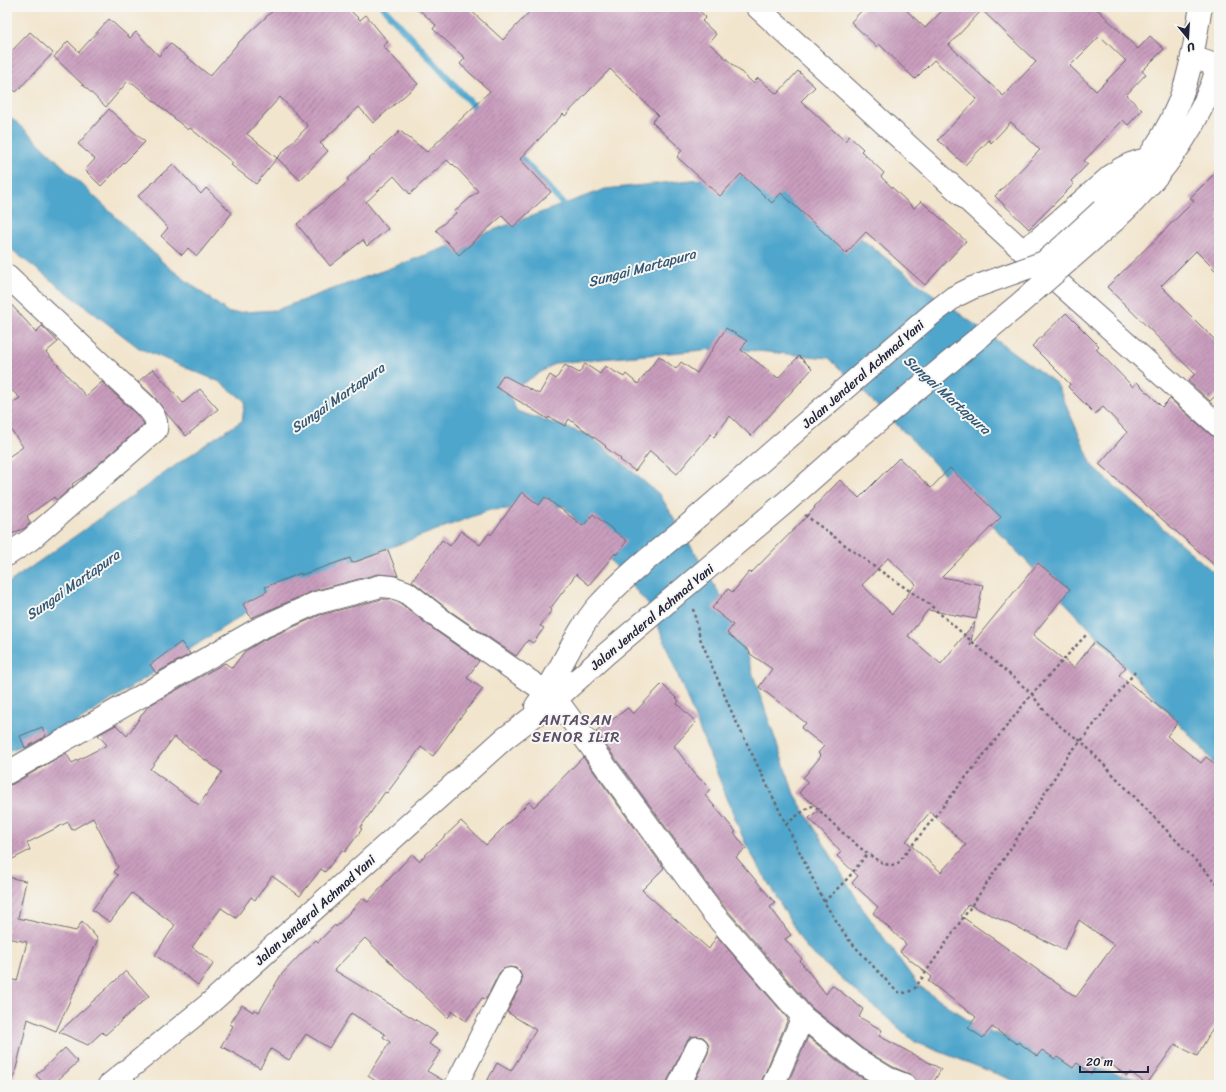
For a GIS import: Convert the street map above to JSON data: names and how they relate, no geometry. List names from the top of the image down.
{
  "streets": {
    "main road": ["Jalan Jenderal Achmad Yani"]
  },
  "districts": ["ANTASAN SENOR ILIR"],
  "water": ["Sungai Martapura"],
  "scale_bar": "20 m",
  "north": "bottom"
}
